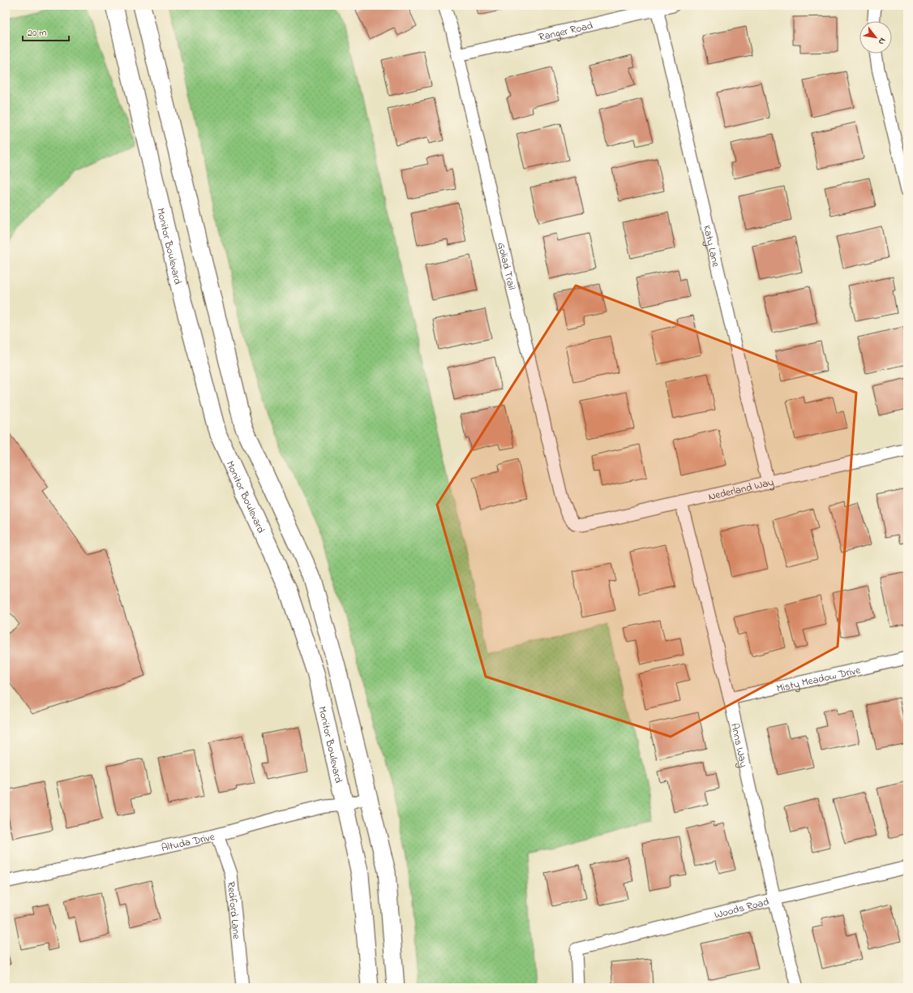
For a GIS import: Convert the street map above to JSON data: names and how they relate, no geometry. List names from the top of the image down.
{
  "streets": {
    "street": [
      "Ranger Road",
      "Monitor Boulevard",
      "Katy Lane",
      "Goliad Trail",
      "Nederland Way",
      "Misty Meadow Drive",
      "Anns Way",
      "Altuda Drive",
      "Woods Road",
      "Redford Lane"
    ]
  },
  "crossings": [
    ["Ranger Road", "Katy Lane"],
    ["Ranger Road", "Goliad Trail"],
    ["Monitor Boulevard", "Altuda Drive"],
    ["Katy Lane", "Nederland Way"],
    ["Goliad Trail", "Nederland Way"],
    ["Nederland Way", "Anns Way"],
    ["Misty Meadow Drive", "Anns Way"],
    ["Anns Way", "Woods Road"],
    ["Altuda Drive", "Redford Lane"]
  ],
  "scale_bar": "20 m",
  "north": "bottom right"
}
